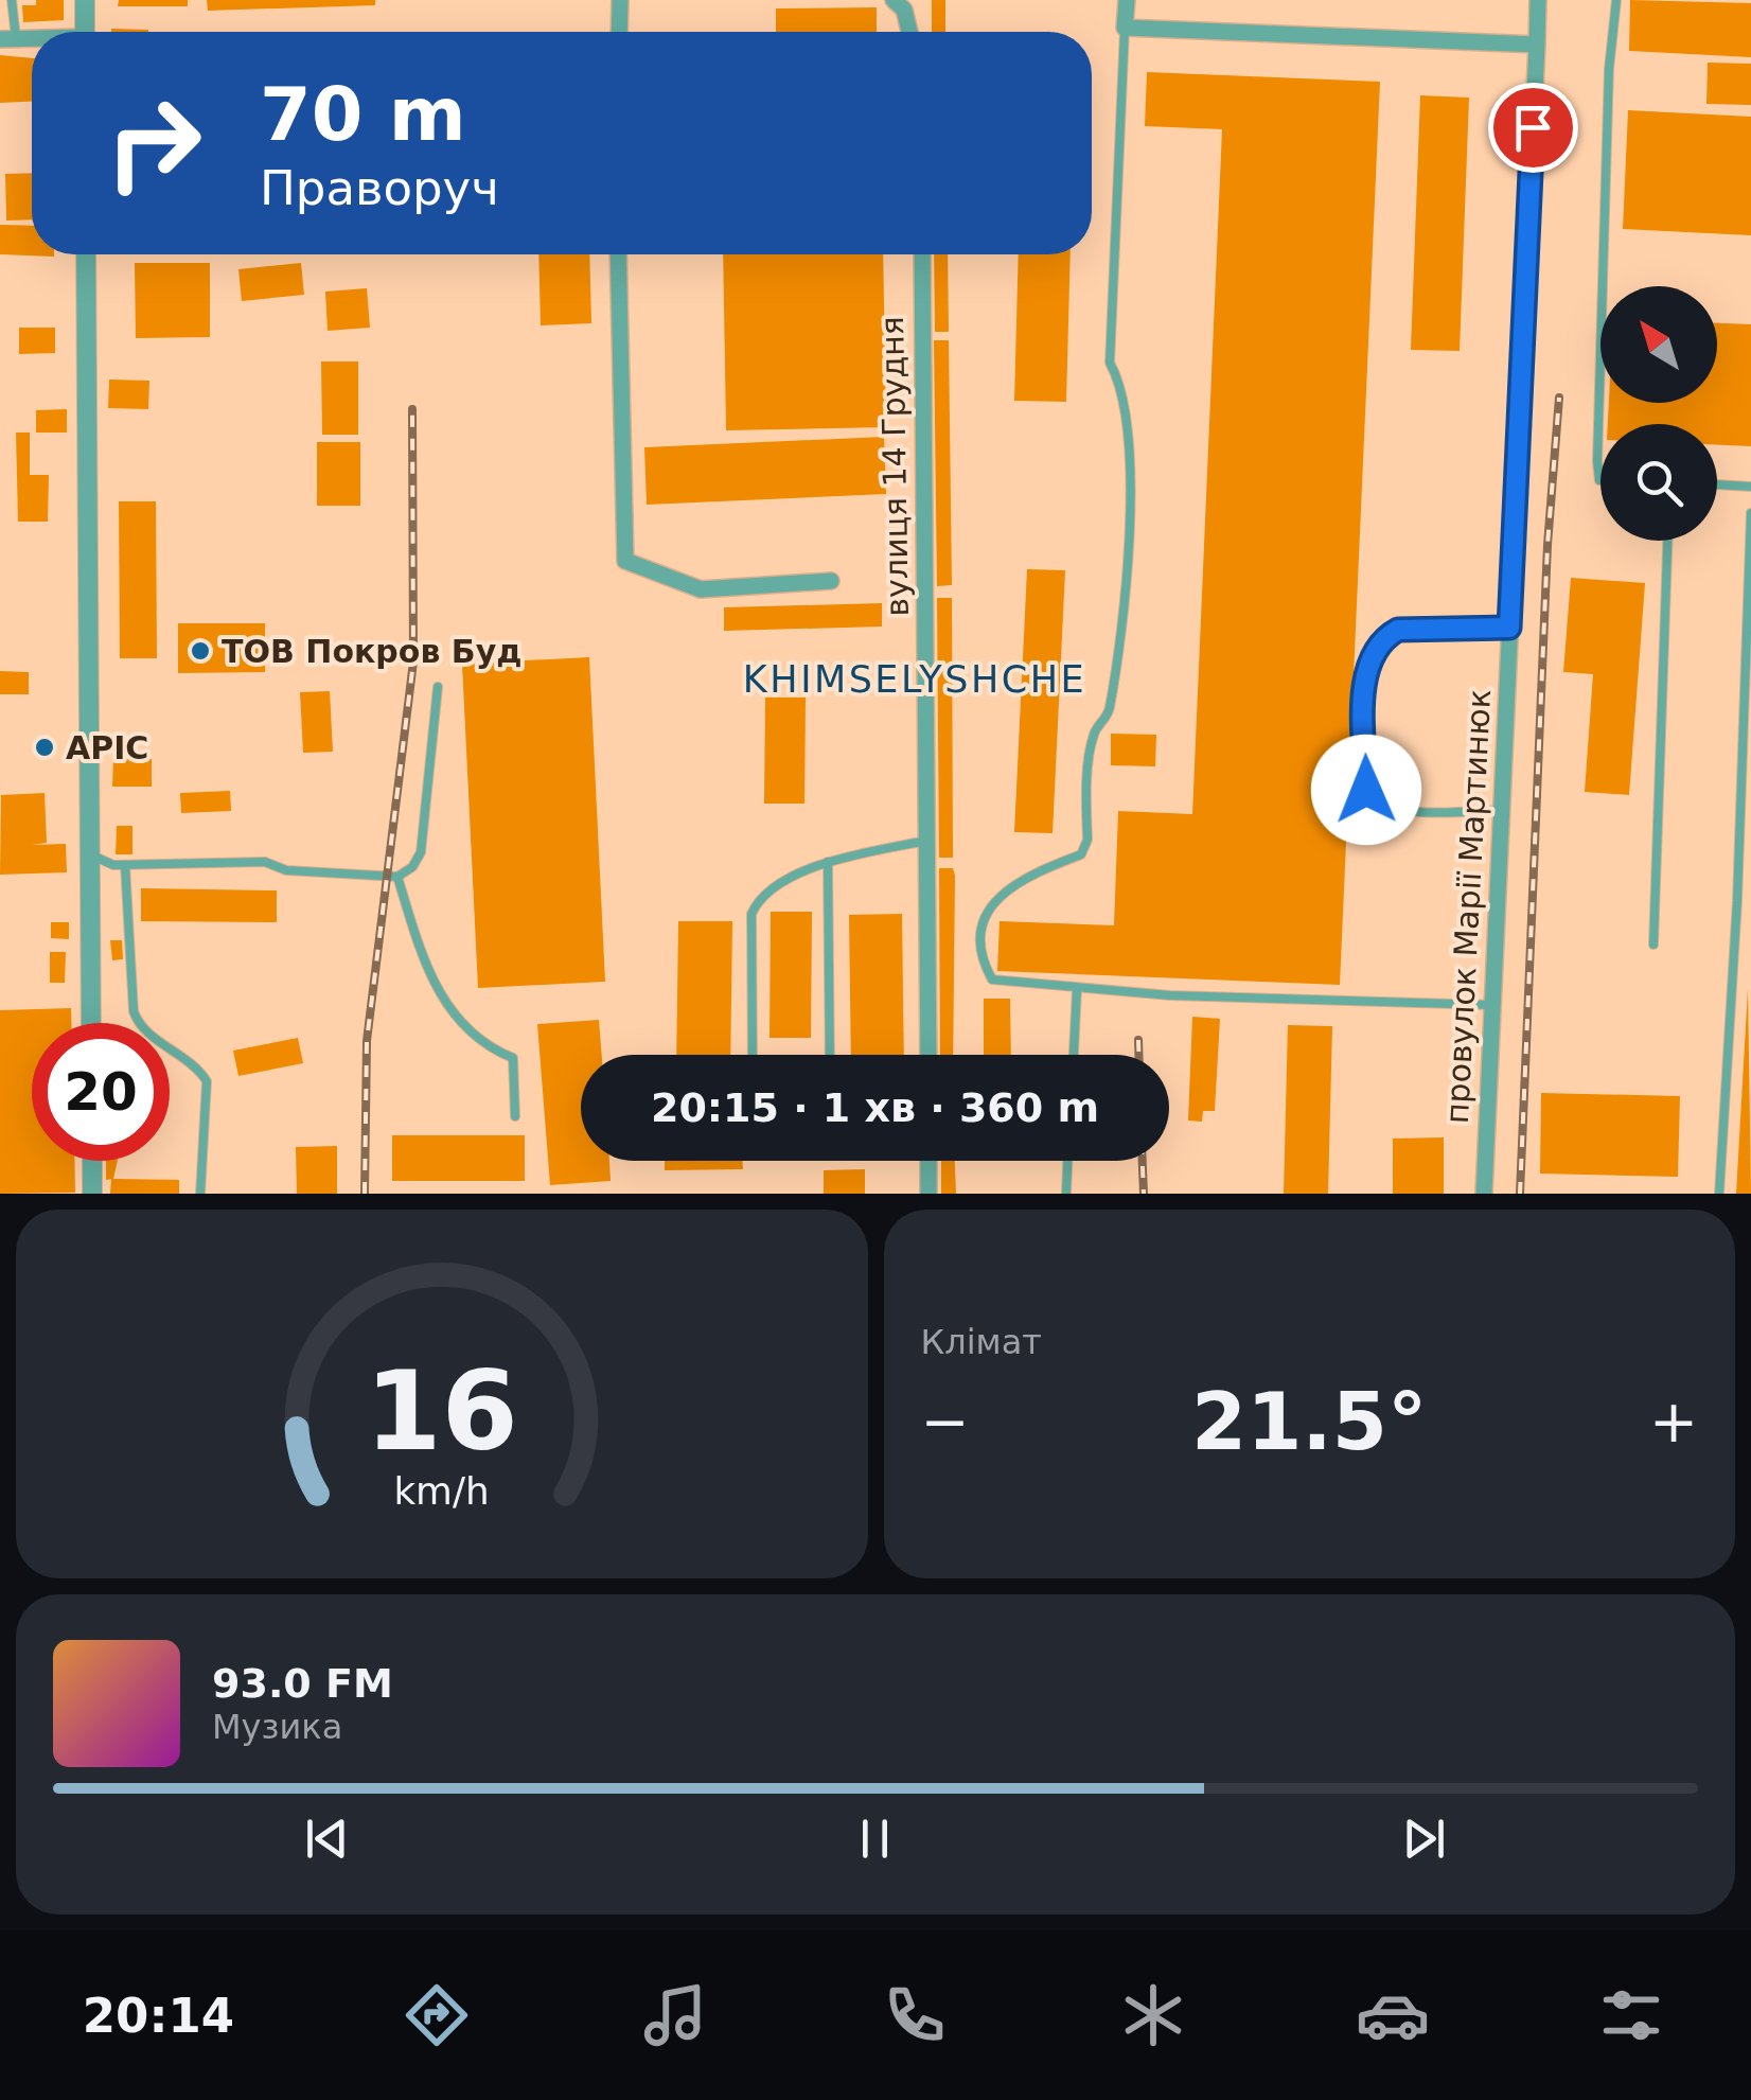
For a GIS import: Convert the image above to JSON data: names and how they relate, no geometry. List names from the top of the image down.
{
  "streets": {
    "street": ["вулиця 14 Грудня", "провулок Марії Мартинюк"]
  },
  "districts": ["KHIMSELYSHCHE"],
  "places": ["ТОВ Покров Буд", "АРІС"],
  "north": "top left",
  "page": {
    "turn": ["70 m", "Праворуч"],
    "limit": "20",
    "trip": "20:15 · 1 хв · 360 m",
    "tile": "Клімат",
    "heat": ["−", "21.5°", "+"],
    "song": ["93.0 FM", "Музика"],
    "tabs": "20:14",
    "gauge": ["16", "km/h"]
  }
}
